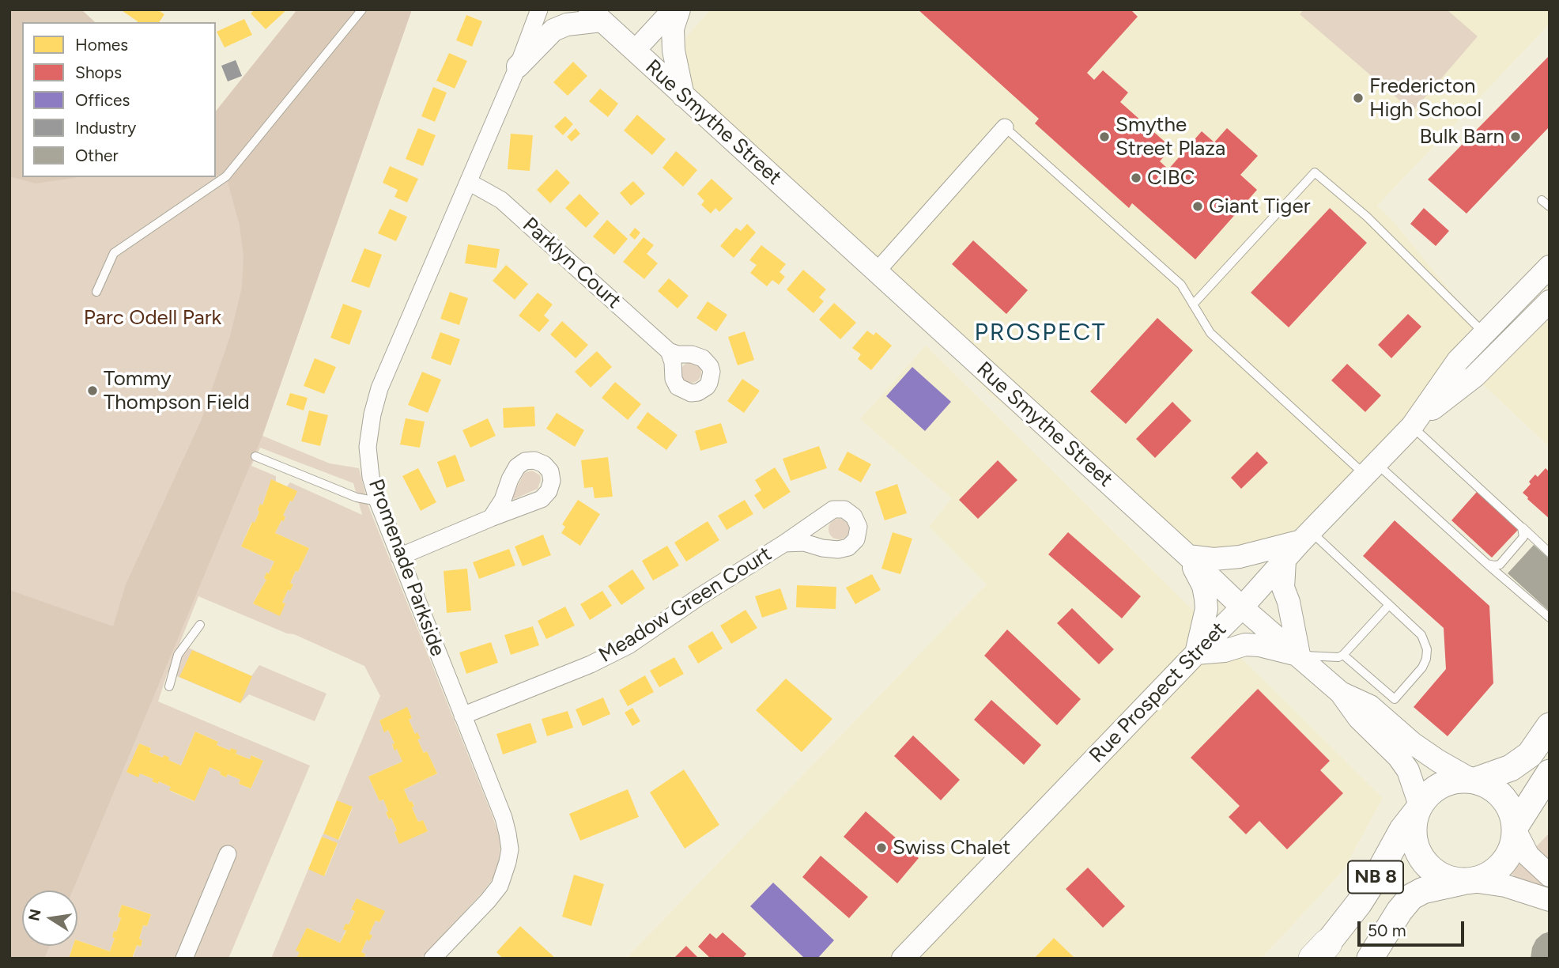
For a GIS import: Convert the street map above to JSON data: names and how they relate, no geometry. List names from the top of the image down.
{
  "streets": {
    "highway": ["NB 8"],
    "main road": ["Rue Smythe Street", "Rue Prospect Street"],
    "street": ["Parklyn Court", "Promenade Parkside", "Meadow Green Court"]
  },
  "crossings": [
    ["Rue Smythe Street", "Rue Prospect Street"],
    ["Rue Smythe Street", "NB 8"],
    ["Parklyn Court", "Promenade Parkside"],
    ["Promenade Parkside", "Meadow Green Court"]
  ],
  "districts": ["PROSPECT"],
  "parks": ["Parc Odell Park"],
  "places": [
    "Fredericton High School",
    "Smythe Street Plaza",
    "Bulk Barn",
    "CIBC",
    "Giant Tiger",
    "Tommy Thompson Field",
    "Swiss Chalet"
  ],
  "legend": [
    "Homes",
    "Shops",
    "Offices",
    "Industry",
    "Other"
  ],
  "scale_bar": "50 m",
  "north": "left"
}
